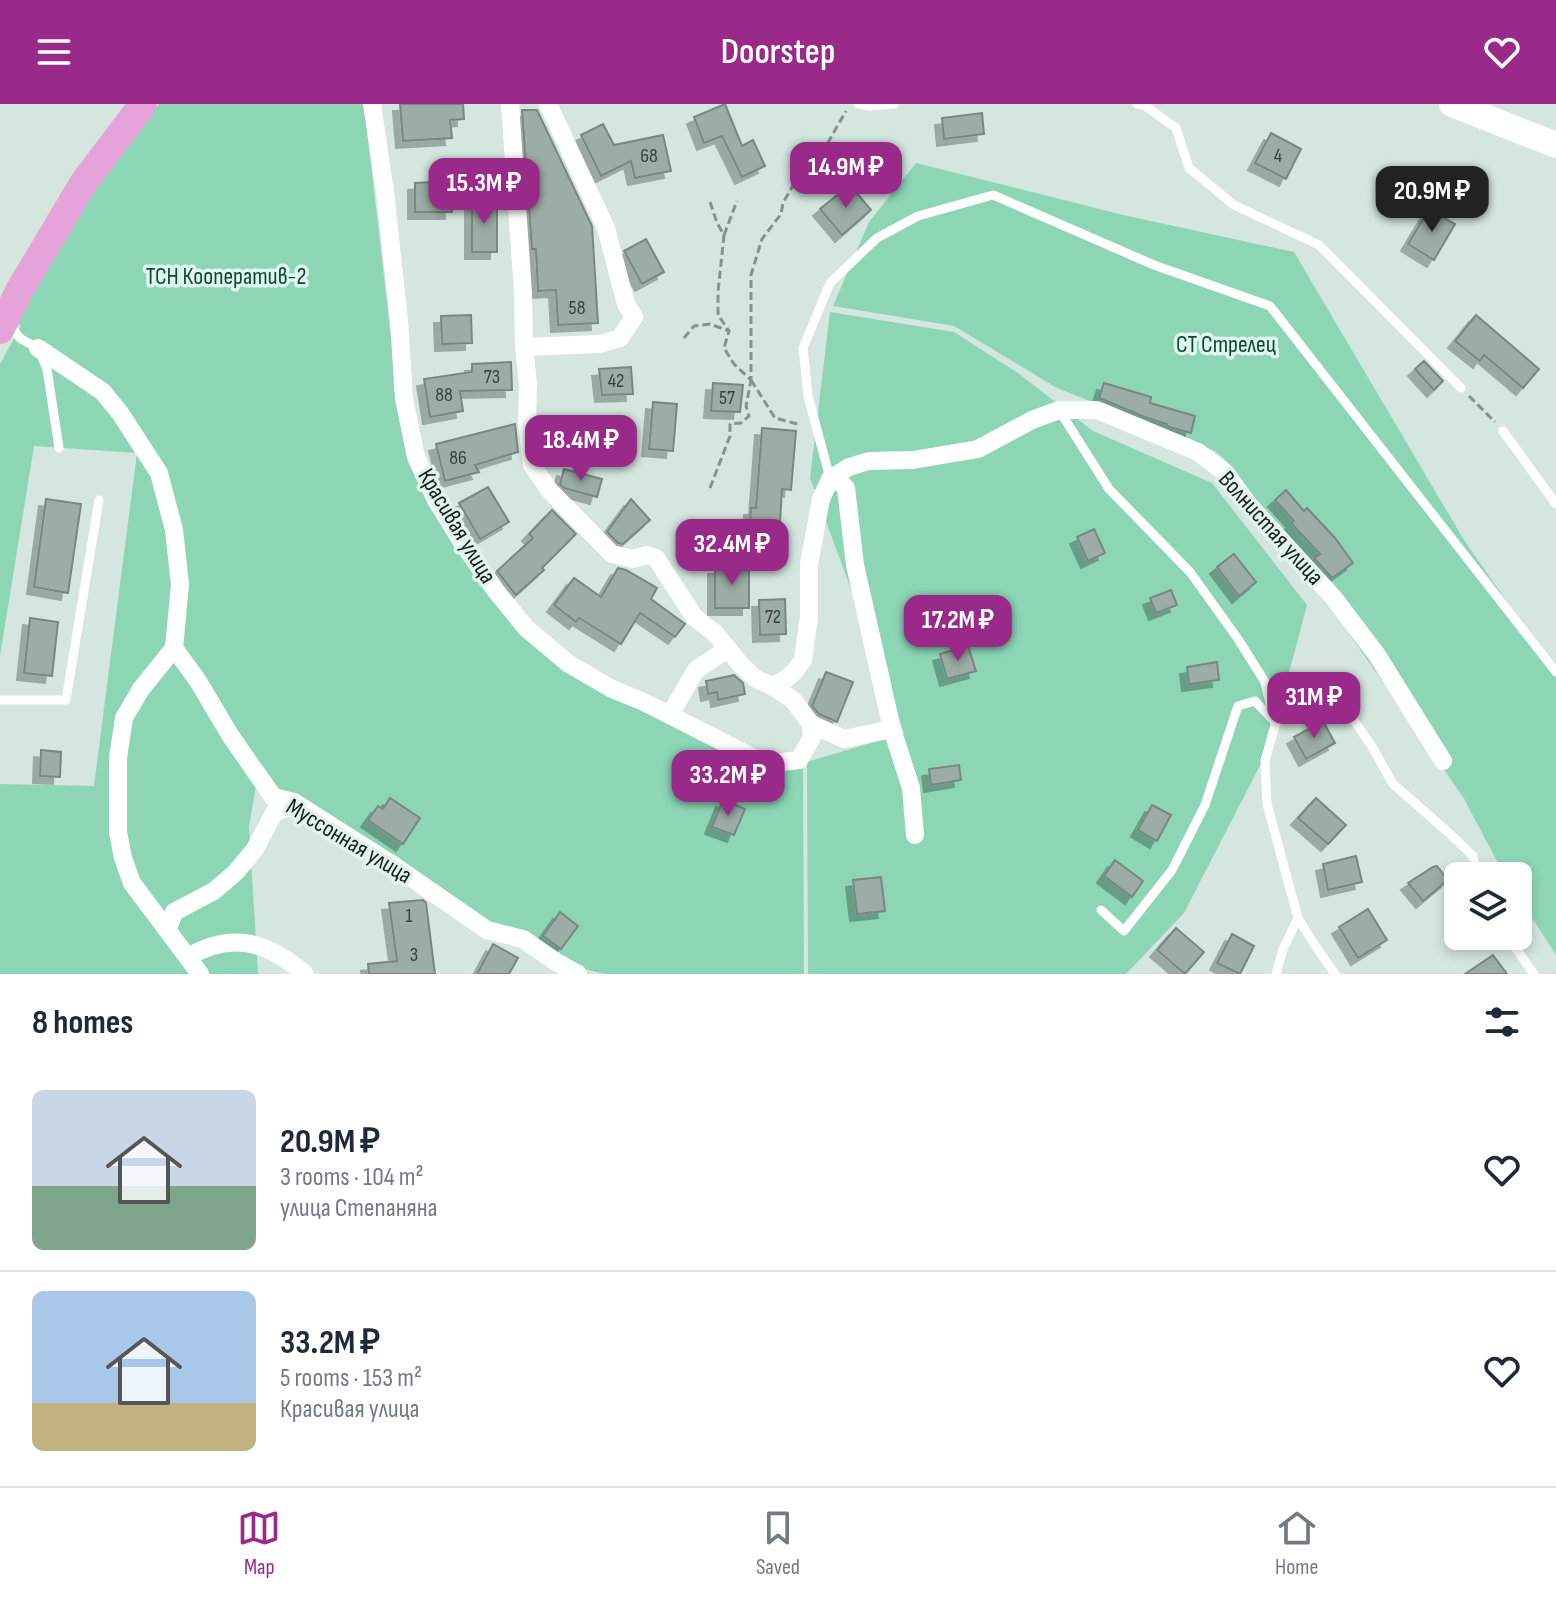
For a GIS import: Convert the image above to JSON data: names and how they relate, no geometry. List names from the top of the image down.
{
  "streets": {
    "street": ["Красивая улица", "Волнистая улица", "Муссонная улица"]
  },
  "parks": ["ТСН Кооператив-2", "СТ Стрелец"],
  "house_numbers": [
    "68",
    "4",
    "58",
    "73",
    "42",
    "88",
    "57",
    "86",
    "72",
    "1",
    "3"
  ],
  "page": {
    "header": "Doorstep",
    "price": [
      "14.9M ₽",
      "15.3M ₽",
      "20.9M ₽",
      "18.4M ₽",
      "32.4M ₽",
      "17.2M ₽",
      "31M ₽",
      "33.2M ₽"
    ],
    "heading": "8 homes",
    "list": [
      {
        "name": "20.9M ₽",
        "note": "3 rooms · 104 m² · улица Степаняна"
      },
      {
        "name": "33.2M ₽",
        "note": "5 rooms · 153 m² · Красивая улица"
      }
    ],
    "tabs": ["Map", "Saved", "Home"]
  }
}
